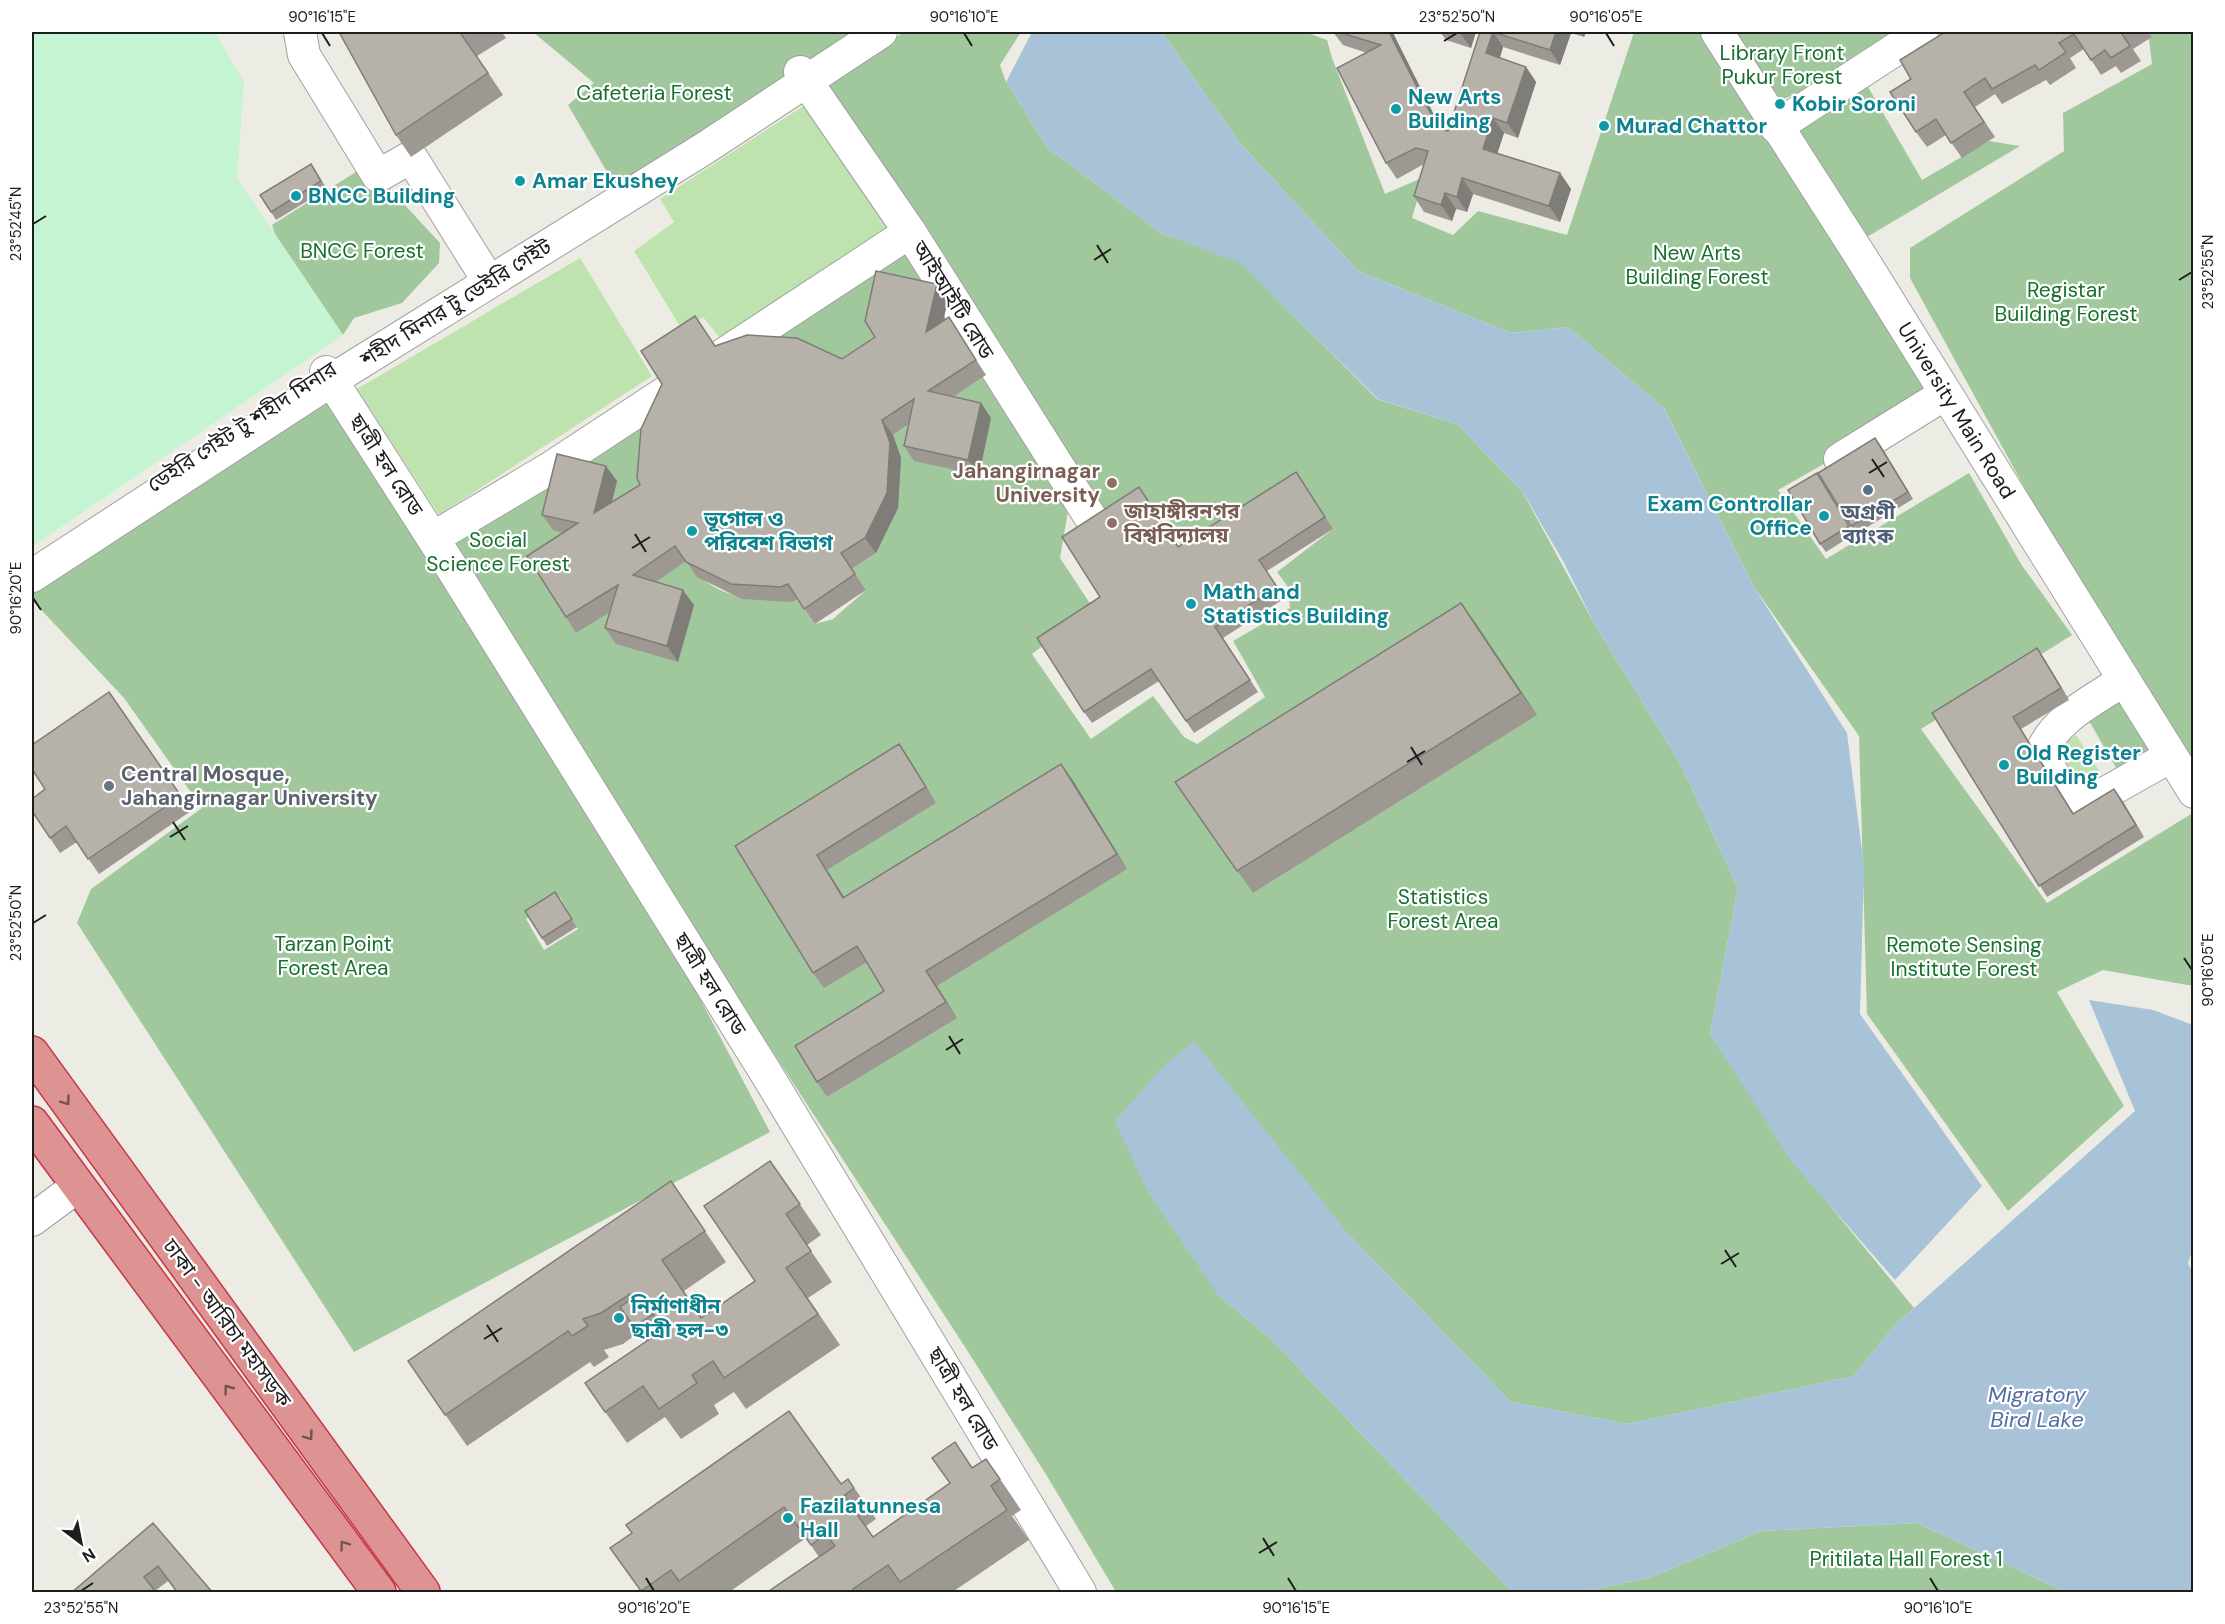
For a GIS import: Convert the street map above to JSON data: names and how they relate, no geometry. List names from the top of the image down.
{
  "streets": {
    "highway": ["ঢাকা - আরিচা মহাসড়ক"],
    "street": [
      "আইআইটি রোড",
      "শহীদ মিনার টু ডেইরি গেইট",
      "University Main Road",
      "ডেইরি গেইট টু শহীদ মিনার",
      "ছাত্রী হল রোড"
    ]
  },
  "crossings": [
    ["আইআইটি রোড", "শহীদ মিনার টু ডেইরি গেইট"],
    ["শহীদ মিনার টু ডেইরি গেইট", "ডেইরি গেইট টু শহীদ মিনার"],
    ["ডেইরি গেইট টু শহীদ মিনার", "ছাত্রী হল রোড"]
  ],
  "water": ["Migratory Bird Lake"],
  "parks": [
    "Library Front Pukur Forest",
    "Cafeteria Forest",
    "BNCC Forest",
    "New Arts Building Forest",
    "Registar Building Forest",
    "Social Science Forest",
    "Statistics Forest Area",
    "Tarzan Point Forest Area",
    "Remote Sensing Institute Forest",
    "Pritilata Hall Forest 1"
  ],
  "places": [
    "Kobir Soroni",
    "New Arts Building",
    "Murad Chattor",
    "Amar Ekushey",
    "BNCC Building",
    "Jahangirnagar University",
    "অগ্রণী ব্যাংক",
    "Exam Controllar Office",
    "জাহাঙ্গীরনগর বিশ্ববিদ্যালয়",
    "ভূগোল ও পরিবেশ বিভাগ",
    "Math and Statistics Building",
    "Old Register Building",
    "Central Mosque, Jahangirnagar University",
    "নির্মাণাধীন ছাত্রী হল-৩",
    "Fazilatunnesa Hall"
  ],
  "north": "bottom right",
  "coordinates": [
    "90°16'15\"E",
    "90°16'10\"E",
    "23°52'50\"N",
    "90°16'05\"E",
    "23°52'45\"N",
    "23°52'55\"N",
    "90°16'20\"E"
  ]
}
